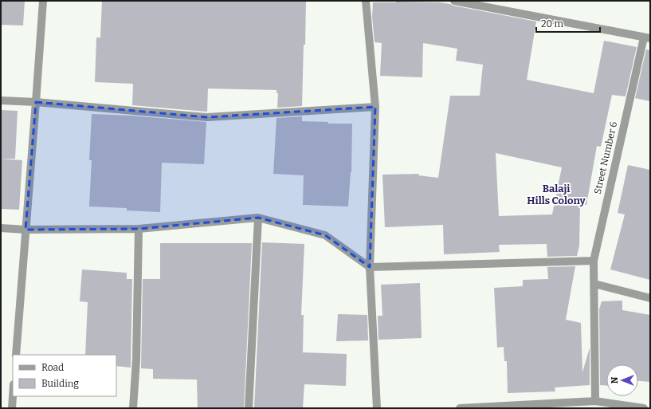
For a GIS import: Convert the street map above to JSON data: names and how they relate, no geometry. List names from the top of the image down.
{
  "streets": {
    "street": ["Street Number 6"]
  },
  "districts": ["Balaji Hills Colony"],
  "legend": ["Road", "Building"],
  "scale_bar": "20 m",
  "north": "left"
}
